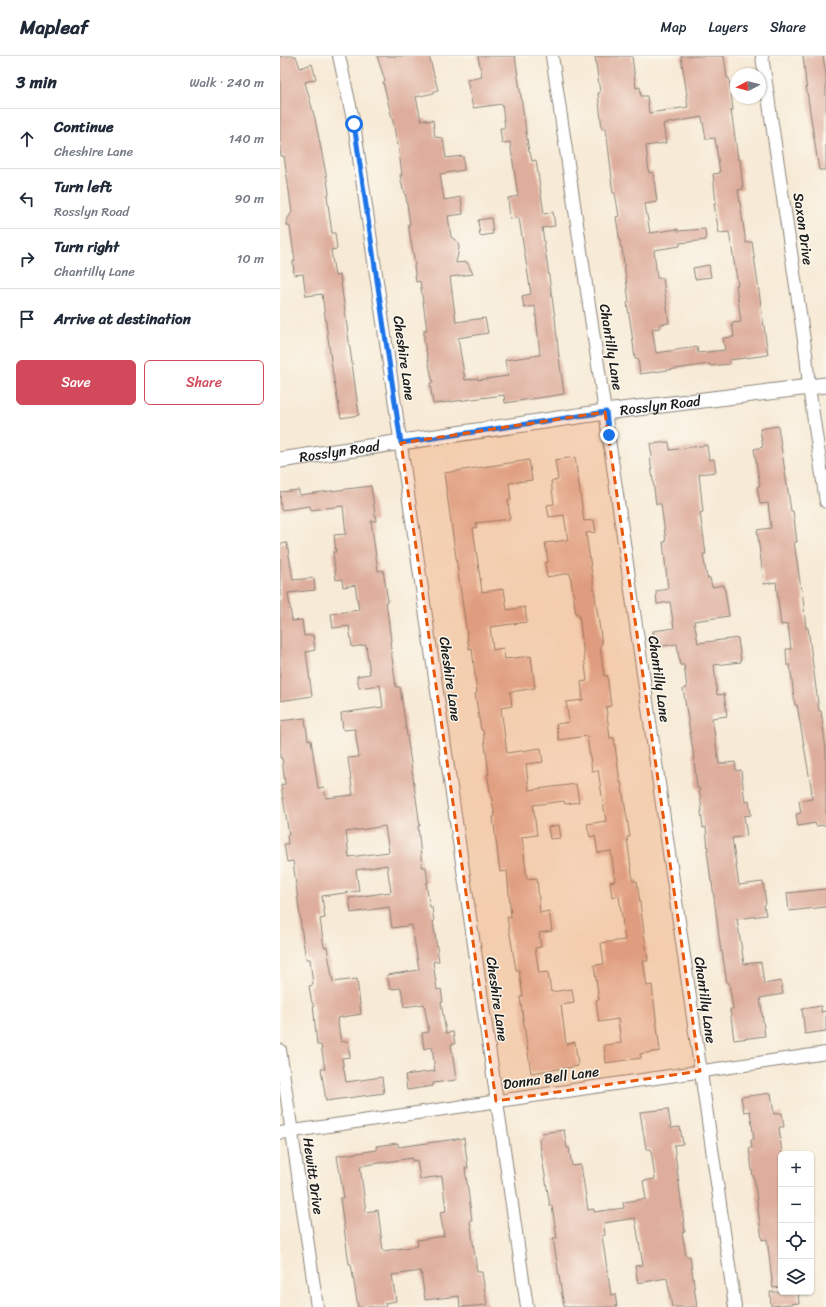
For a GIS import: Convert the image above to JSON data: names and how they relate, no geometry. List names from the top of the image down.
{
  "streets": {
    "street": [
      "Saxon Drive",
      "Chantilly Lane",
      "Cheshire Lane",
      "Rosslyn Road",
      "Donna Bell Lane",
      "Hewitt Drive"
    ]
  },
  "crossings": [
    ["Saxon Drive", "Rosslyn Road"],
    ["Chantilly Lane", "Rosslyn Road"],
    ["Chantilly Lane", "Donna Bell Lane"],
    ["Cheshire Lane", "Rosslyn Road"],
    ["Cheshire Lane", "Donna Bell Lane"],
    ["Donna Bell Lane", "Hewitt Drive"]
  ],
  "north": "left",
  "page": {
    "header": "Mapleaf",
    "nav": ["Map", "Layers", "Share"],
    "heading": ["3 min", "Walk · 240 m"],
    "list": [
      ["Continue", "Cheshire Lane", "140 m"],
      ["Turn left", "Rosslyn Road", "90 m"],
      ["Turn right", "Chantilly Lane", "10 m"],
      "Arrive at destination"
    ],
    "buttons": ["Save", "Share"],
    "map_buttons": ["+", "−"]
  }
}
